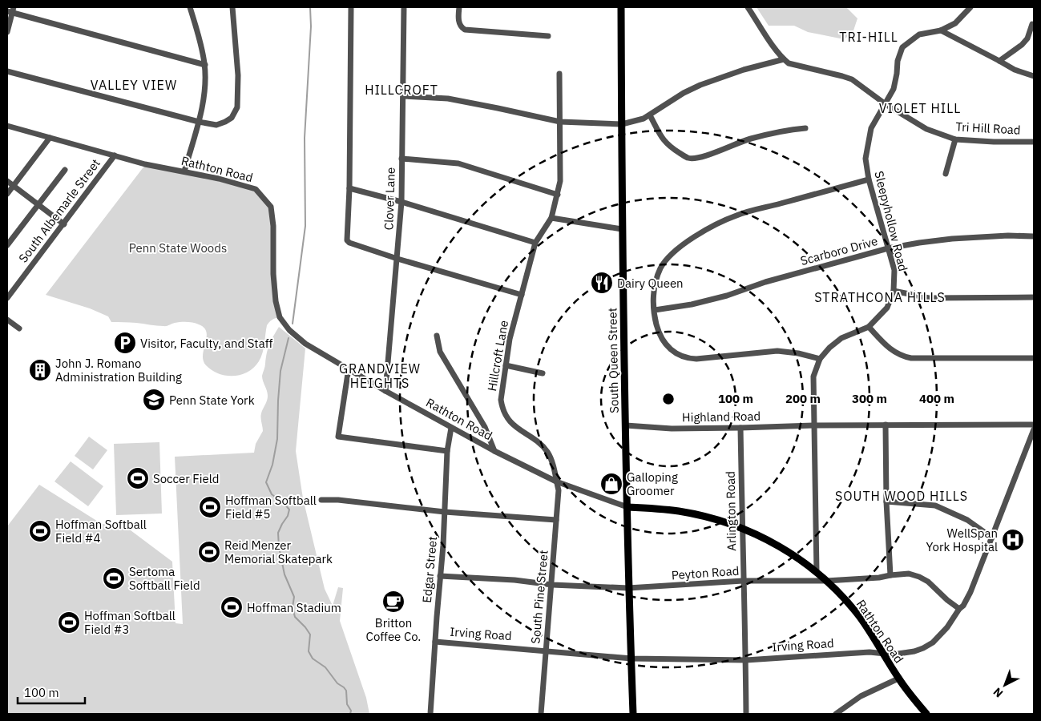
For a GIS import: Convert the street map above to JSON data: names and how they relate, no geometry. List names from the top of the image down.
{
  "streets": {
    "main road": ["Rathton Road", "South Queen Street"],
    "street": [
      "Tri Hill Road",
      "Clover Lane",
      "South Albemarle Street",
      "Sleepyhollow Road",
      "Scarboro Drive",
      "Hillcroft Lane",
      "Highland Road",
      "Arlington Road",
      "Edgar Street",
      "Peyton Road",
      "South Pine Street",
      "Irving Road"
    ]
  },
  "crossings": [
    ["Tri Hill Road", "Sleepyhollow Road"],
    ["Rathton Road", "Clover Lane"],
    ["Rathton Road", "South Albemarle Street"],
    ["Rathton Road", "Sleepyhollow Road"],
    ["Rathton Road", "Hillcroft Lane"],
    ["Rathton Road", "South Queen Street"],
    ["Rathton Road", "Arlington Road"],
    ["Rathton Road", "Edgar Street"],
    ["Rathton Road", "Peyton Road"],
    ["Rathton Road", "South Pine Street"],
    ["Rathton Road", "Irving Road"],
    ["Sleepyhollow Road", "Scarboro Drive"],
    ["Sleepyhollow Road", "Highland Road"],
    ["Hillcroft Lane", "South Pine Street"],
    ["South Queen Street", "Highland Road"],
    ["South Queen Street", "Peyton Road"],
    ["South Queen Street", "Irving Road"],
    ["Highland Road", "Arlington Road"],
    ["Arlington Road", "Peyton Road"],
    ["Arlington Road", "Irving Road"],
    ["Edgar Street", "Peyton Road"],
    ["Edgar Street", "Irving Road"],
    ["Peyton Road", "South Pine Street"],
    ["Peyton Road", "Irving Road"],
    ["South Pine Street", "Irving Road"]
  ],
  "districts": [
    "TRI-HILL",
    "VALLEY VIEW",
    "HILLCROFT",
    "VIOLET HILL",
    "STRATHCONA HILLS",
    "GRANDVIEW HEIGHTS",
    "SOUTH WOOD HILLS"
  ],
  "parks": ["Penn State Woods"],
  "places": {
    "restaurant": ["Dairy Queen"],
    "parking": ["Visitor, Faculty, and Staff"],
    "building": ["John J. Romano Administration Building"],
    "school or university": ["Penn State York"],
    "sports": [
      "Soccer Field",
      "Hoffman Softball Field #5",
      "Hoffman Softball Field #4",
      "Reid Menzer Memorial Skatepark",
      "Sertoma Softball Field",
      "Hoffman Stadium",
      "Hoffman Softball Field #3"
    ],
    "shop": ["Galloping Groomer"],
    "hospital": ["WellSpan York Hospital"],
    "cafe": ["Britton Coffee Co."]
  },
  "scale_bar": "100 m",
  "north": "bottom left",
  "rings": [
    "100 m",
    "200 m",
    "300 m",
    "400 m"
  ]
}
